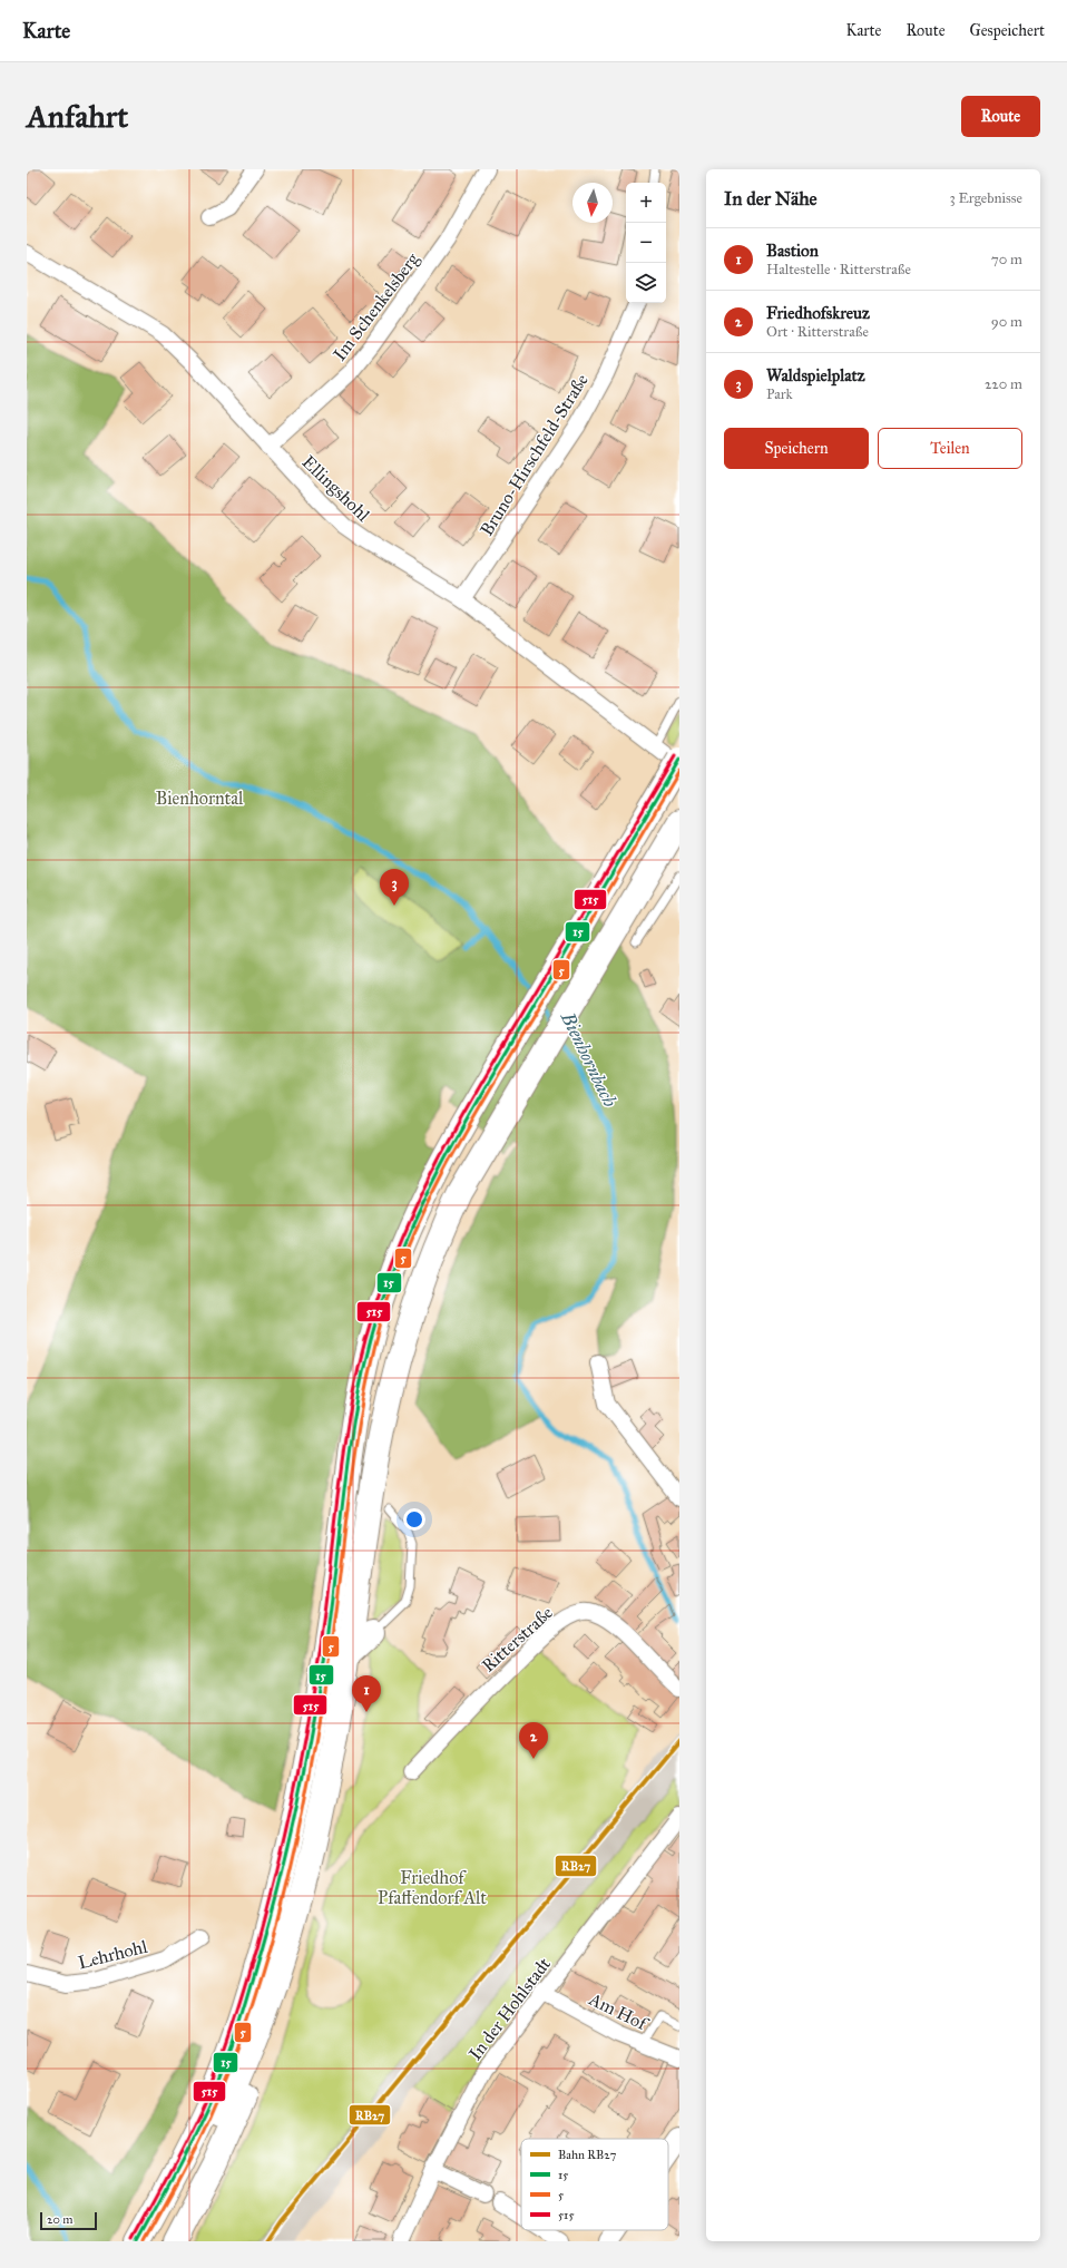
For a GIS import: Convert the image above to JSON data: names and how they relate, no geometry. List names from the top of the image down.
{
  "streets": {
    "street": [
      "Im Schenkelsberg",
      "Bruno-Hirschfeld-Straße",
      "Ellingshohl",
      "Ritterstraße",
      "Lehrhohl",
      "In der Hohlstadt",
      "Am Hof"
    ]
  },
  "crossings": [
    ["Im Schenkelsberg", "Ellingshohl"],
    ["Bruno-Hirschfeld-Straße", "Ellingshohl"],
    ["In der Hohlstadt", "Am Hof"]
  ],
  "water": ["Bienhornbach"],
  "parks": ["Bienhorntal", "Friedhof Pfaffendorf Alt"],
  "lines": [
    "transit line 515",
    "transit line 15",
    "transit line 5",
    "rail line RB27"
  ],
  "legend": [
    "Bahn RB27",
    "15",
    "5",
    "515"
  ],
  "scale_bar": "20 m",
  "north": "bottom",
  "page": {
    "header": "Karte",
    "nav": ["Karte", "Route", "Gespeichert"],
    "buttons": [
      "Route",
      ["Speichern", "Teilen"]
    ],
    "title": "Anfahrt",
    "heading": ["In der Nähe", "3 Ergebnisse"],
    "map_buttons": ["+", "−"],
    "list": [
      {
        "mark": "1",
        "name": "Bastion",
        "note": "Haltestelle · Ritterstraße",
        "value": "70 m"
      },
      {
        "mark": "2",
        "name": "Friedhofskreuz",
        "note": "Ort · Ritterstraße",
        "value": "90 m"
      },
      {
        "mark": "3",
        "name": "Waldspielplatz",
        "note": "Park",
        "value": "220 m"
      }
    ],
    "pins": ["3", "1", "2"],
    "scale": "20 m"
  }
}
